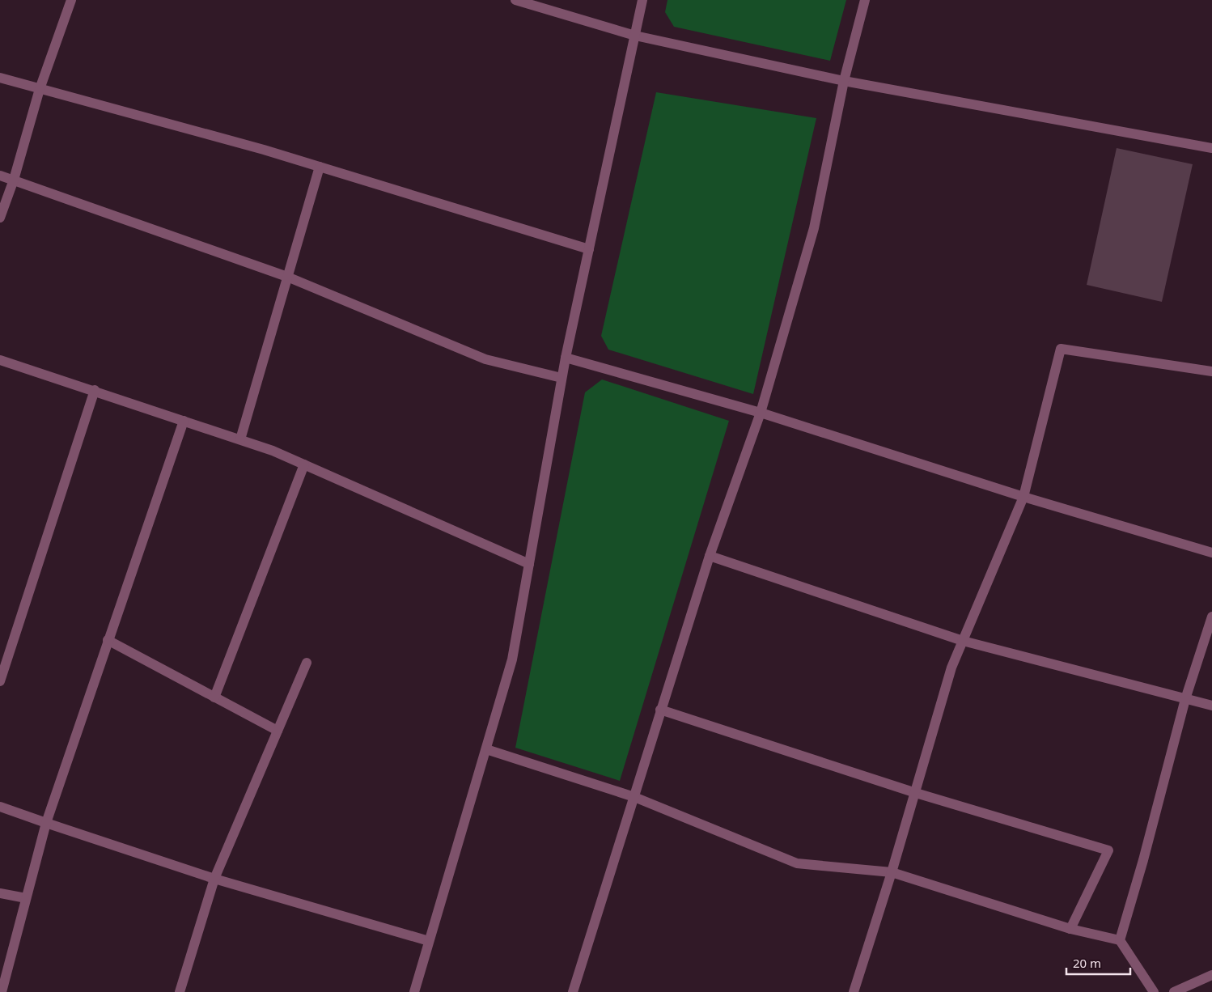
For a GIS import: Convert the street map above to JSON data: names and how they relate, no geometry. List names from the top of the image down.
{
  "scale_bar": "20 m"
}
